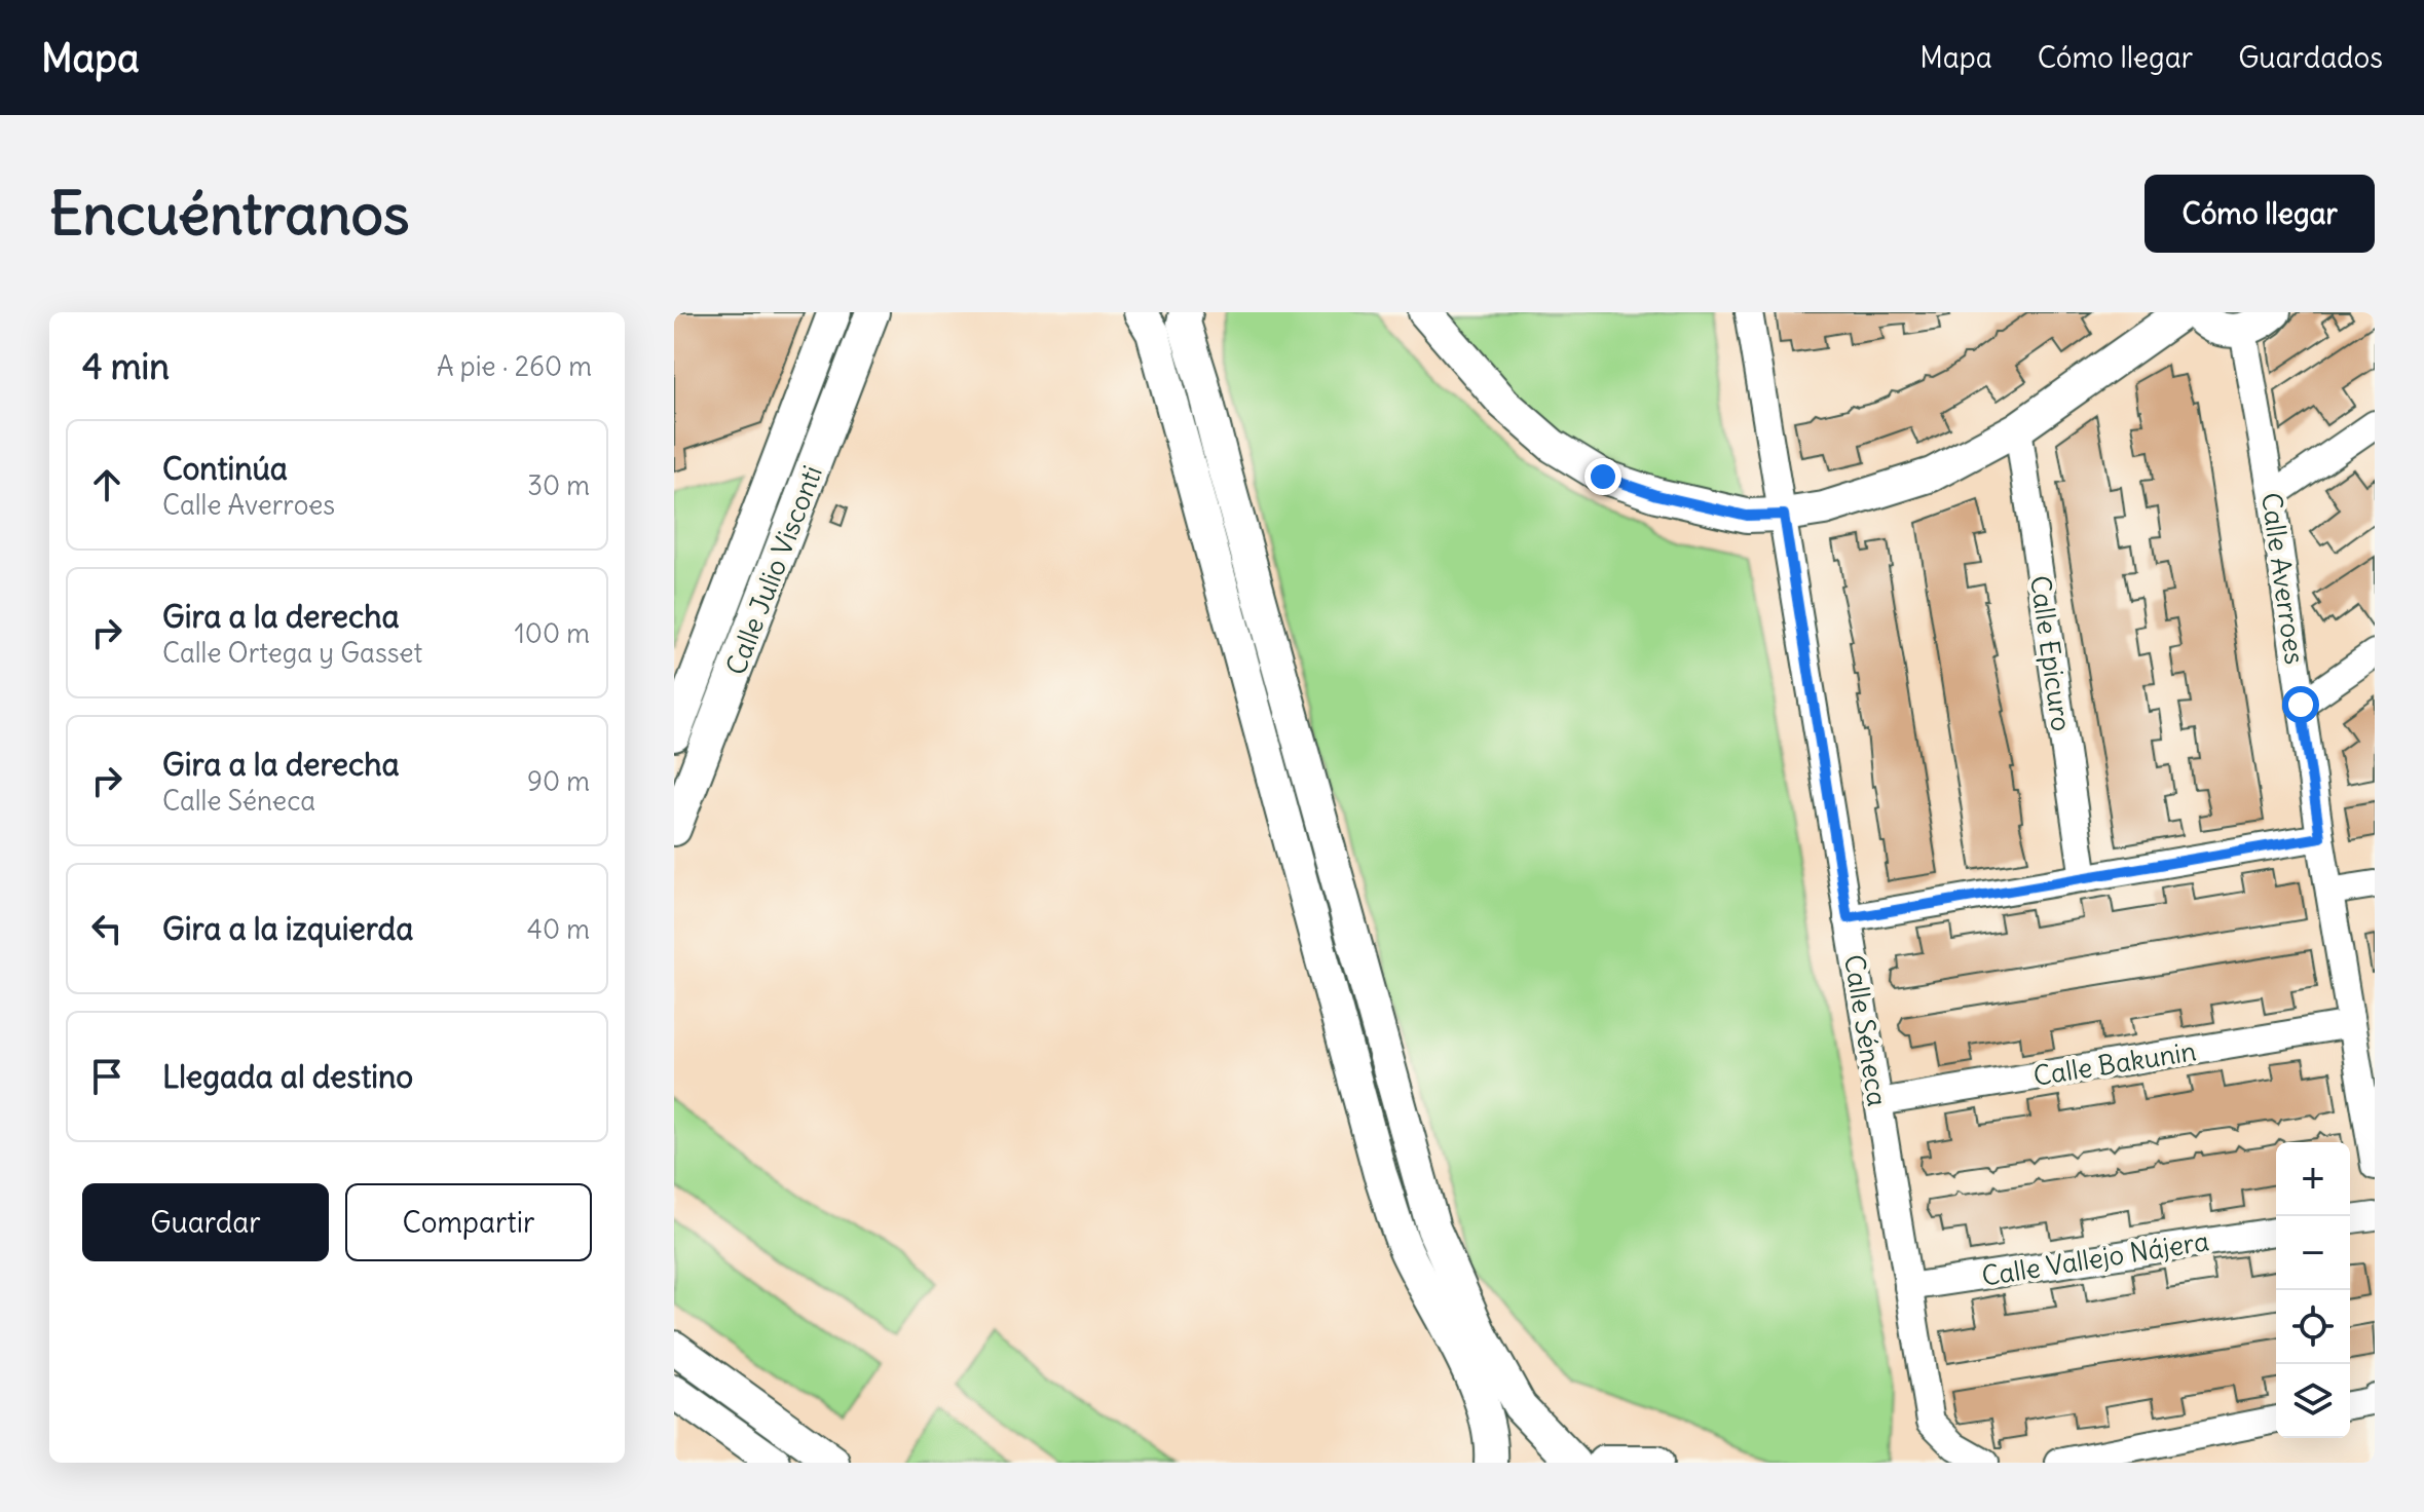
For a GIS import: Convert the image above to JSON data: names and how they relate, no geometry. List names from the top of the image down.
{
  "streets": {
    "street": [
      "Calle Julio Visconti",
      "Calle Averroes",
      "Calle Epicuro",
      "Calle Séneca",
      "Calle Bakunin",
      "Calle Vallejo Nájera"
    ]
  },
  "crossings": [
    ["Calle Averroes", "Calle Bakunin"],
    ["Calle Séneca", "Calle Bakunin"],
    ["Calle Séneca", "Calle Vallejo Nájera"]
  ],
  "page": {
    "header": "Mapa",
    "nav": ["Mapa", "Cómo llegar", "Guardados"],
    "buttons": [
      "Cómo llegar",
      ["Guardar", "Compartir"]
    ],
    "title": "Encuéntranos",
    "heading": ["4 min", "A pie · 260 m"],
    "list": [
      ["Continúa", "Calle Averroes", "30 m"],
      ["Gira a la derecha", "Calle Ortega y Gasset", "100 m"],
      ["Gira a la derecha", "Calle Séneca", "90 m"],
      ["Gira a la izquierda", "40 m"],
      "Llegada al destino"
    ],
    "map_buttons": ["+", "−"]
  }
}
